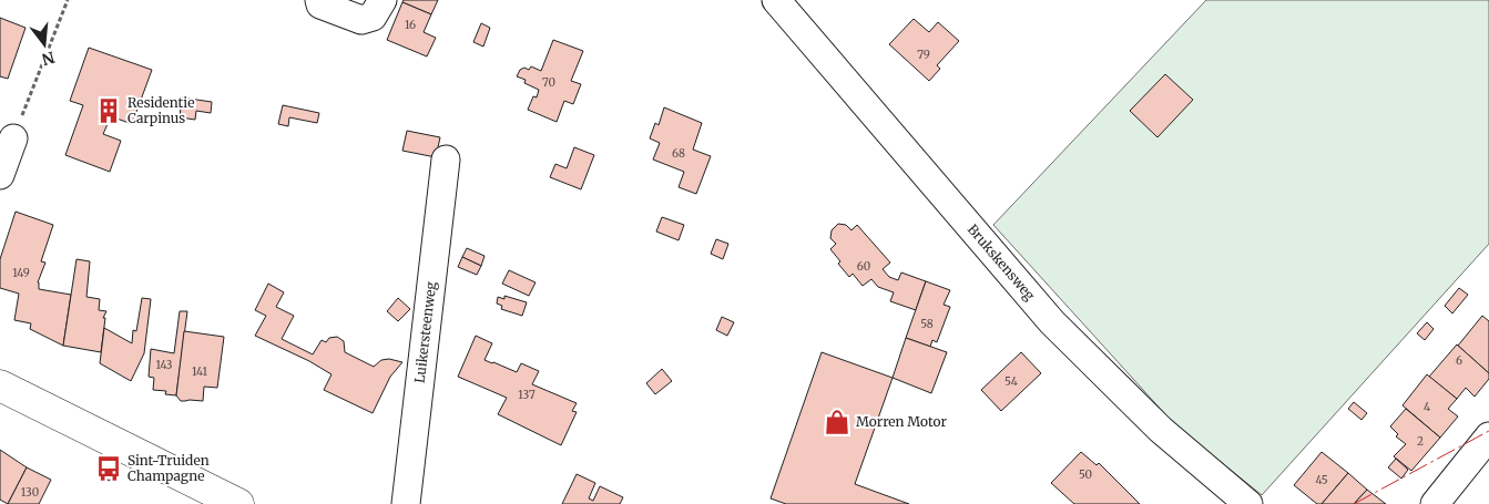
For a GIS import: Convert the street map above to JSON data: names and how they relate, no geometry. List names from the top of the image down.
{
  "streets": {
    "street": ["Brukskensweg", "Luikersteenweg"]
  },
  "places": {
    "building": ["Residentie Carpinus"],
    "shop": ["Morren Motor"],
    "bus stop": ["Sint-Truiden Champagne"]
  },
  "house_numbers": [
    "16",
    "79",
    "70",
    "68",
    "60",
    "149",
    "58",
    "6",
    "143",
    "141",
    "54",
    "137",
    "4",
    "2",
    "50",
    "45",
    "130"
  ],
  "north": "bottom"
}
